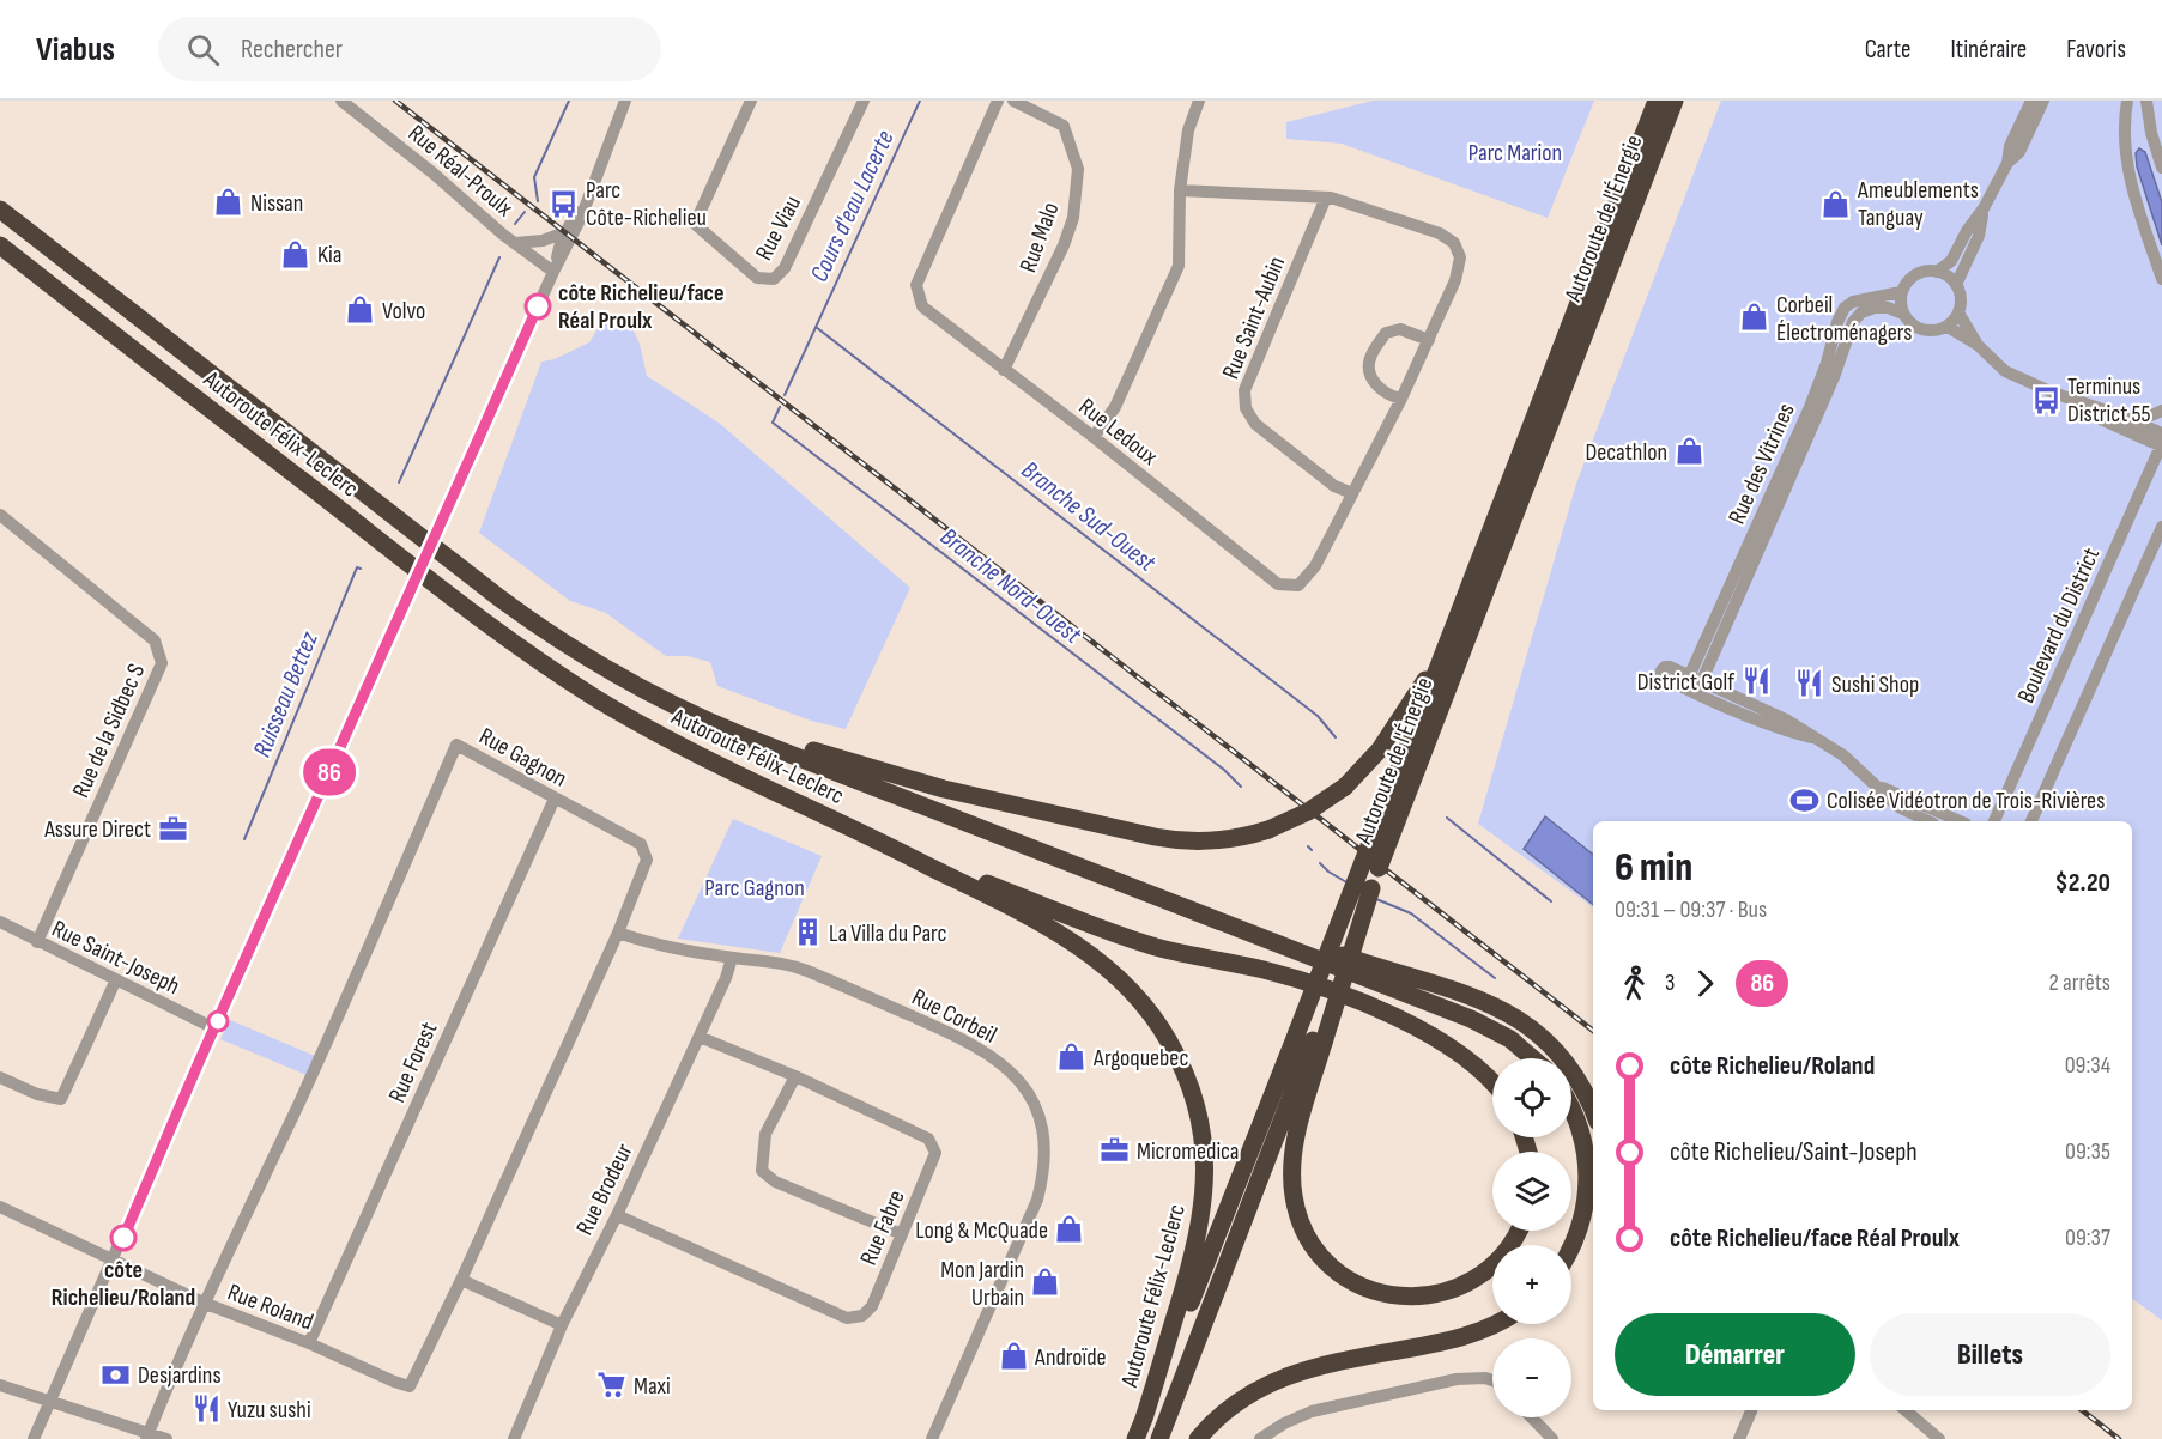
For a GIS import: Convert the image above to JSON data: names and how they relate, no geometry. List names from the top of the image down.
{
  "streets": {
    "highway": ["Autoroute de l'Énergie", "Autoroute Félix-Leclerc"],
    "street": [
      "Rue Réal-Proulx",
      "Rue Viau",
      "Rue Malo",
      "Rue Saint-Aubin",
      "Rue Ledoux",
      "Rue des Vitrines",
      "Boulevard du District",
      "Rue de la Sidbec S",
      "Rue Gagnon",
      "Rue Saint-Joseph",
      "Rue Corbeil",
      "Rue Forest",
      "Rue Brodeur",
      "Rue Fabre",
      "Rue Roland"
    ]
  },
  "crossings": [
    ["Autoroute de l'Énergie", "Autoroute Félix-Leclerc"],
    ["Rue Malo", "Rue Ledoux"],
    ["Rue Saint-Aubin", "Rue Ledoux"],
    ["Rue de la Sidbec S", "Rue Saint-Joseph"],
    ["Rue Gagnon", "Rue Corbeil"],
    ["Rue Gagnon", "Rue Forest"],
    ["Rue Gagnon", "Rue Roland"],
    ["Rue Corbeil", "Rue Brodeur"],
    ["Rue Forest", "Rue Roland"],
    ["Rue Brodeur", "Rue Fabre"]
  ],
  "water": [
    "Cours d'eau Lacerte",
    "Branche Sud-Ouest",
    "Branche Nord-Ouest",
    "Ruisseau Bettez"
  ],
  "parks": ["Parc Marion", "Parc Gagnon"],
  "places": {
    "shop": [
      "Nissan",
      "Ameublements Tanguay",
      "Kia",
      "Volvo",
      "Corbeil Électroménagers",
      "Decathlon",
      "Argoquebec",
      "Long & McQuade",
      "Mon Jardin Urbain",
      "Androïde"
    ],
    "bus stop": ["Parc Côte-Richelieu", "Terminus District 55"],
    "other": ["côte Richelieu/face Réal Proulx", "côte Richelieu/Roland"],
    "restaurant": ["District Golf", "Sushi Shop", "Yuzu sushi"],
    "sports": ["Colisée Vidéotron de Trois-Rivières"],
    "office": ["Assure Direct", "Micromedica"],
    "building": ["La Villa du Parc"],
    "bank": ["Desjardins"],
    "supermarket": ["Maxi"]
  },
  "lines": ["bus line 86"],
  "page": {
    "header": "Viabus",
    "search": "Rechercher",
    "nav": ["Carte", "Itinéraire", "Favoris"],
    "on_map": "86",
    "heading": ["6 min", "09:31 – 09:37 · Bus", "$2.20"],
    "legs": ["3", "86", "2 arrêts"],
    "list": [
      {
        "name": "côte Richelieu/Roland",
        "value": "09:34"
      },
      {
        "name": "côte Richelieu/Saint-Joseph",
        "value": "09:35"
      },
      {
        "name": "côte Richelieu/face Réal Proulx",
        "value": "09:37"
      }
    ],
    "map_buttons": ["+", "−"],
    "buttons": ["Démarrer", "Billets"]
  }
}
